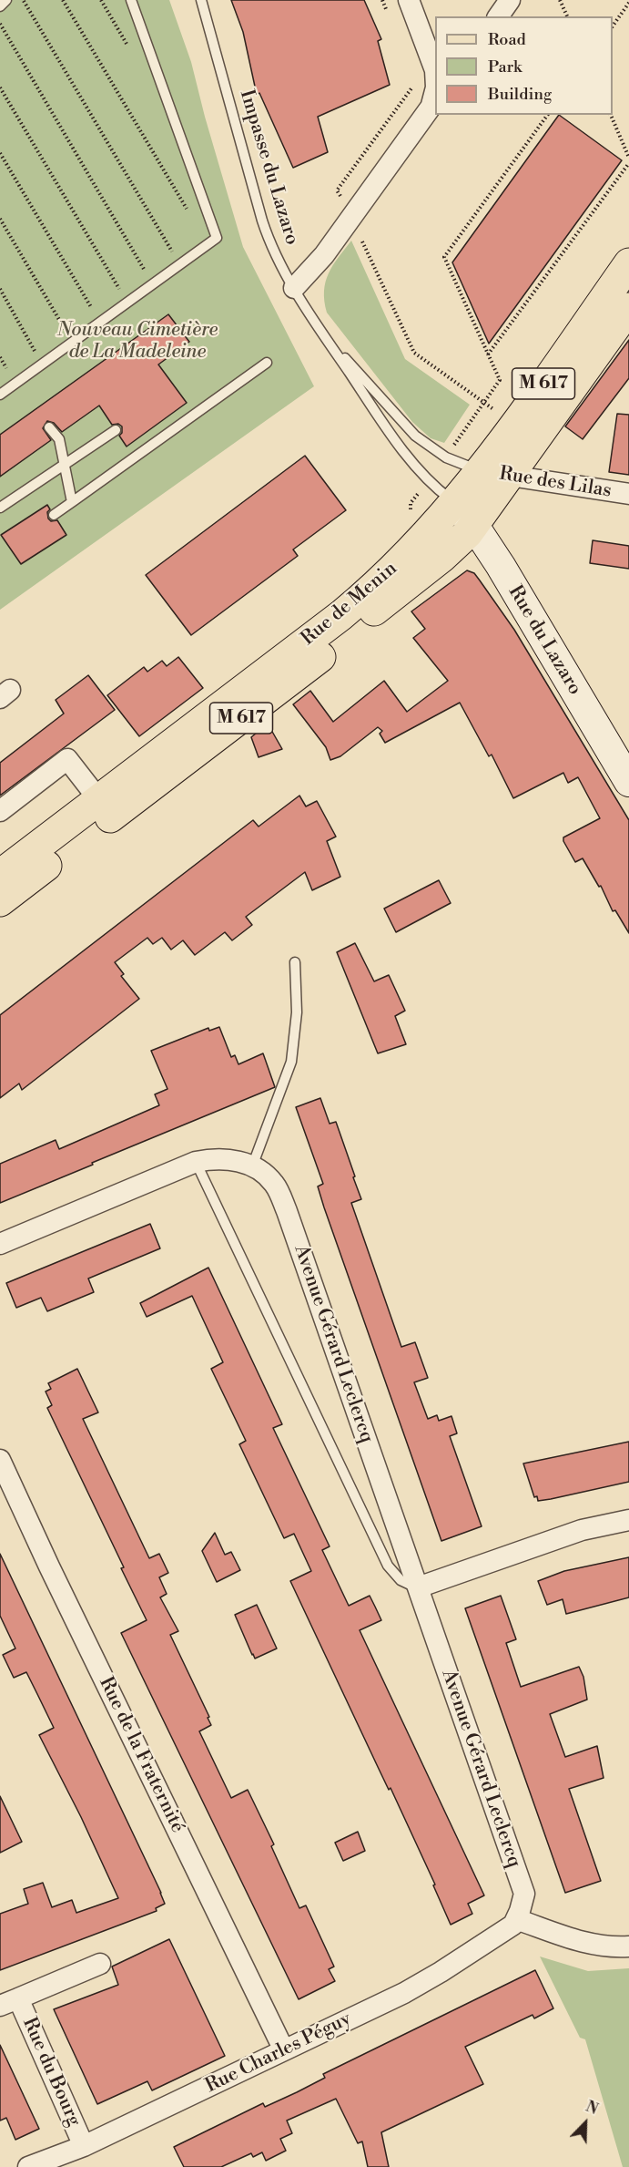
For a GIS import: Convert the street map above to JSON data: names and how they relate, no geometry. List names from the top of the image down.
{
  "streets": {
    "main road": ["M 617", "Rue de Menin"],
    "street": [
      "Rue des Lilas",
      "Rue du Lazaro",
      "Avenue Gérard Leclercq",
      "Rue de la Fraternité",
      "Rue Charles Péguy",
      "Rue du Bourg"
    ],
    "lane": ["Impasse du Lazaro"]
  },
  "crossings": [
    ["Rue des Lilas", "Rue de Menin"],
    ["Rue de Menin", "Rue du Lazaro"],
    ["Avenue Gérard Leclercq", "Rue Charles Péguy"],
    ["Rue de la Fraternité", "Rue Charles Péguy"],
    ["Rue Charles Péguy", "Rue du Bourg"]
  ],
  "parks": ["Nouveau Cimetière de La Madeleine"],
  "legend": ["Road", "Park", "Building"],
  "north": "top right"
}
